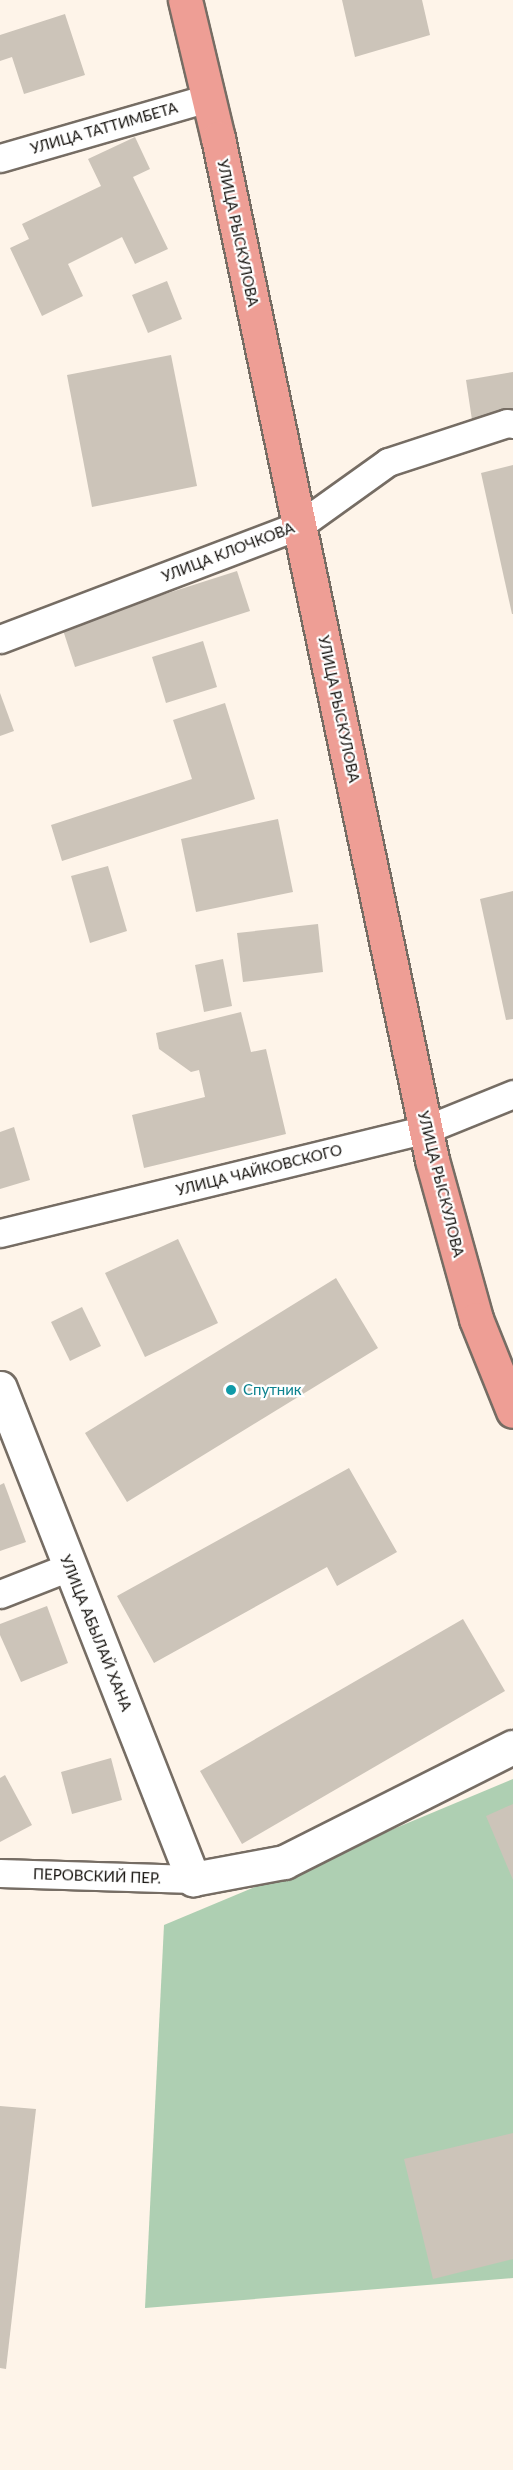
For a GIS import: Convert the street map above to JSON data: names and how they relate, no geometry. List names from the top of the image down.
{
  "streets": {
    "main road": ["УЛИЦА РЫСКУЛОВА"],
    "street": [
      "УЛИЦА ТАТТИМБЕТА",
      "УЛИЦА КЛОЧКОВА",
      "УЛИЦА ЧАЙКОВСКОГО",
      "УЛИЦА АБЫЛАЙ ХАНА",
      "ПЕРОВСКИЙ ПЕР."
    ]
  },
  "crossings": [
    ["УЛИЦА ТАТТИМБЕТА", "УЛИЦА РЫСКУЛОВА"],
    ["УЛИЦА РЫСКУЛОВА", "УЛИЦА КЛОЧКОВА"],
    ["УЛИЦА РЫСКУЛОВА", "УЛИЦА ЧАЙКОВСКОГО"],
    ["УЛИЦА АБЫЛАЙ ХАНА", "ПЕРОВСКИЙ ПЕР."]
  ],
  "places": ["Спутник"]
}
